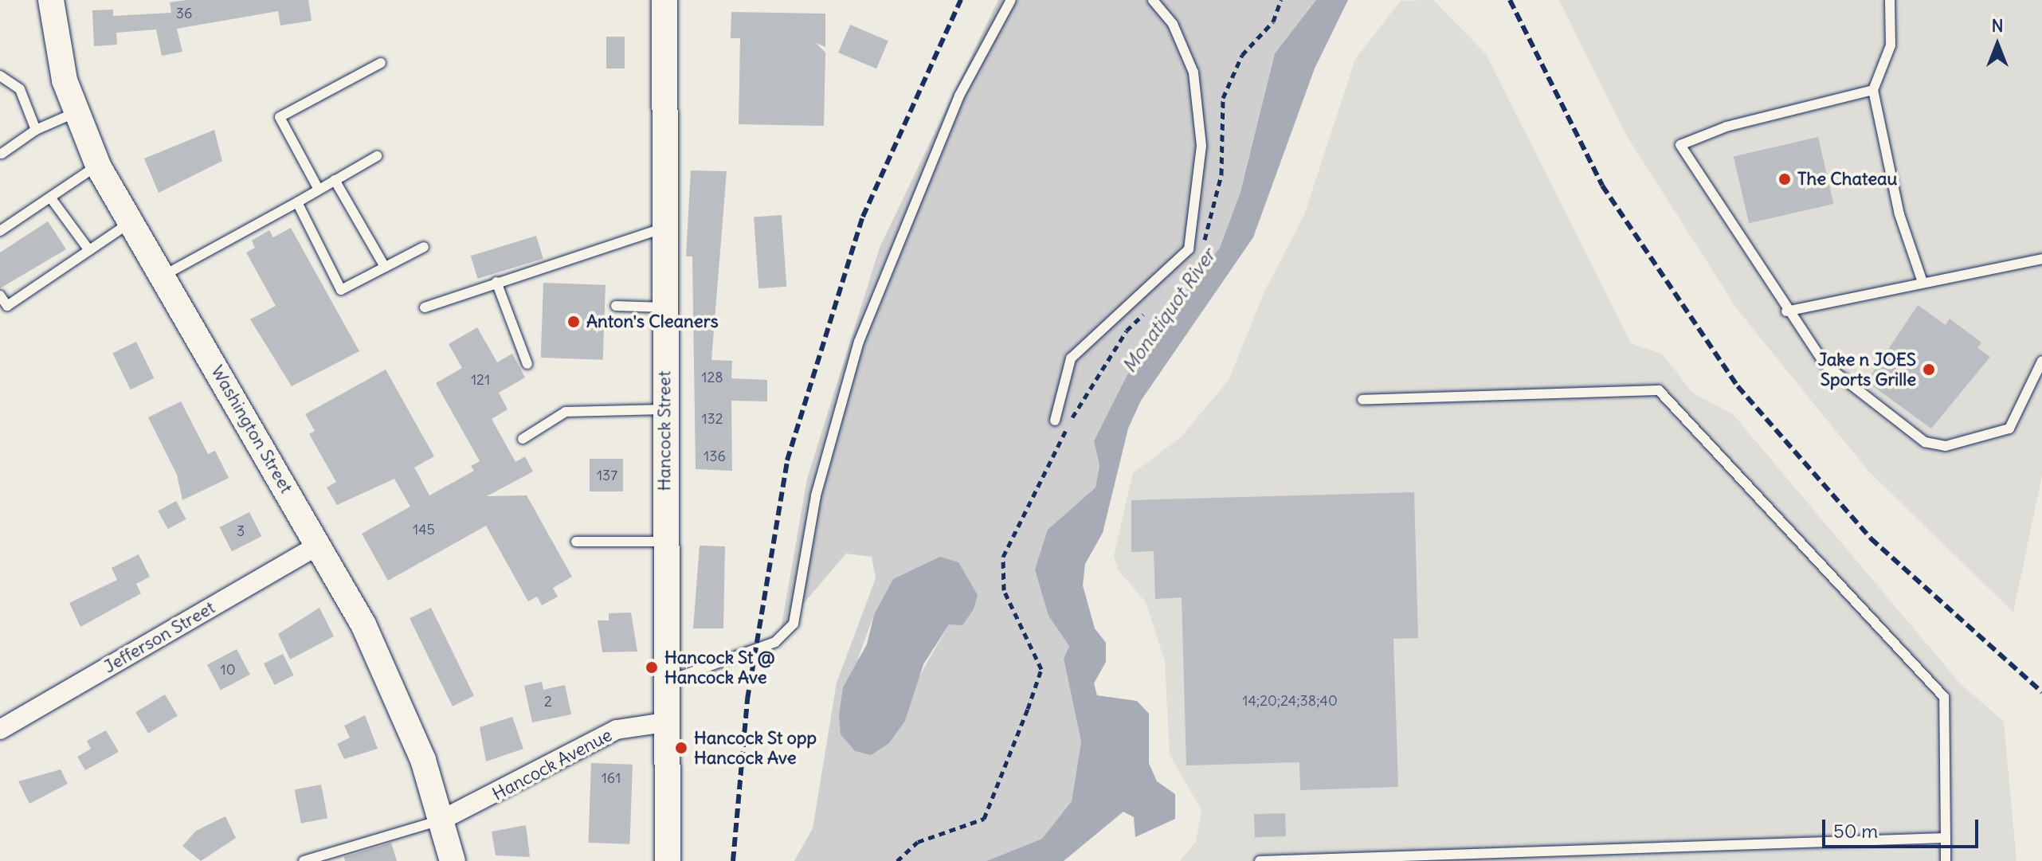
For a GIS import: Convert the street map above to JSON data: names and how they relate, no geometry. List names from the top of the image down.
{
  "streets": {
    "main road": ["Washington Street", "Hancock Street"],
    "street": ["Jefferson Street", "Hancock Avenue"]
  },
  "crossings": [
    ["Washington Street", "Jefferson Street"],
    ["Washington Street", "Hancock Avenue"],
    ["Hancock Street", "Hancock Avenue"]
  ],
  "water": ["Monatiquot River"],
  "places": [
    "The Chateau",
    "Anton's Cleaners",
    "Jake n JOES Sports Grille",
    "Hancock St @ Hancock Ave",
    "Hancock St opp Hancock Ave"
  ],
  "house_numbers": [
    "36",
    "128",
    "121",
    "132",
    "136",
    "137",
    "145",
    "3",
    "10",
    "14;20;24;38;40",
    "2",
    "161"
  ],
  "scale_bar": "50 m",
  "north": "top"
}
